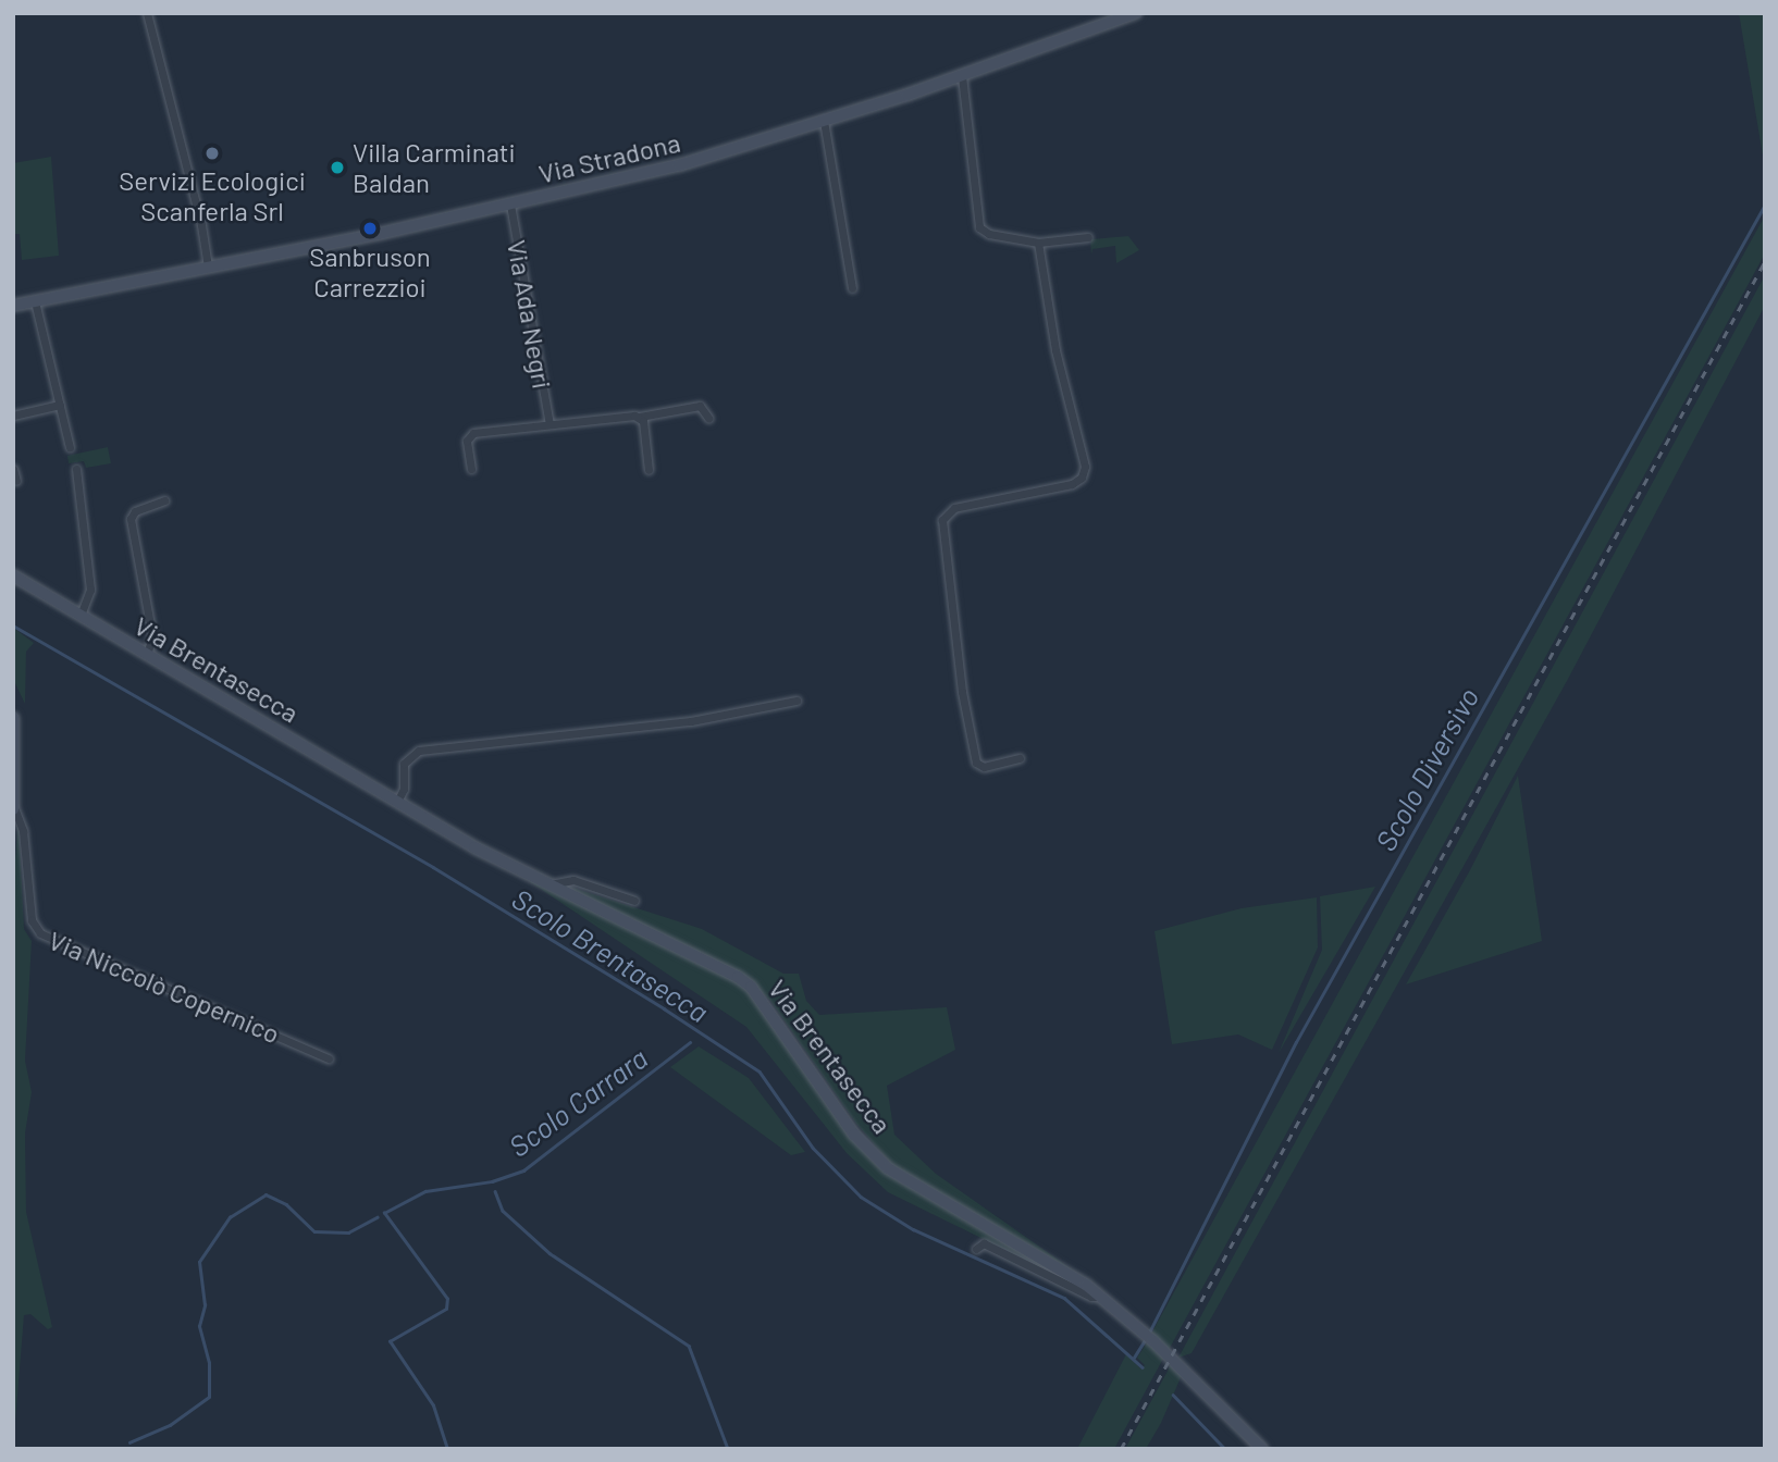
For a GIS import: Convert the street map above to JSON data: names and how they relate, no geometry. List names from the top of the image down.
{
  "streets": {
    "street": [
      "Via Stradona",
      "Via Ada Negri",
      "Via Brentasecca",
      "Via Niccolò Copernico"
    ]
  },
  "crossings": [
    ["Via Stradona", "Via Ada Negri"]
  ],
  "water": ["Scolo Diversivo", "Scolo Brentasecca", "Scolo Carrara"],
  "places": ["Servizi Ecologici Scanferla Srl", "Villa Carminati Baldan", "Sanbruson Carrezzioi"]
}
